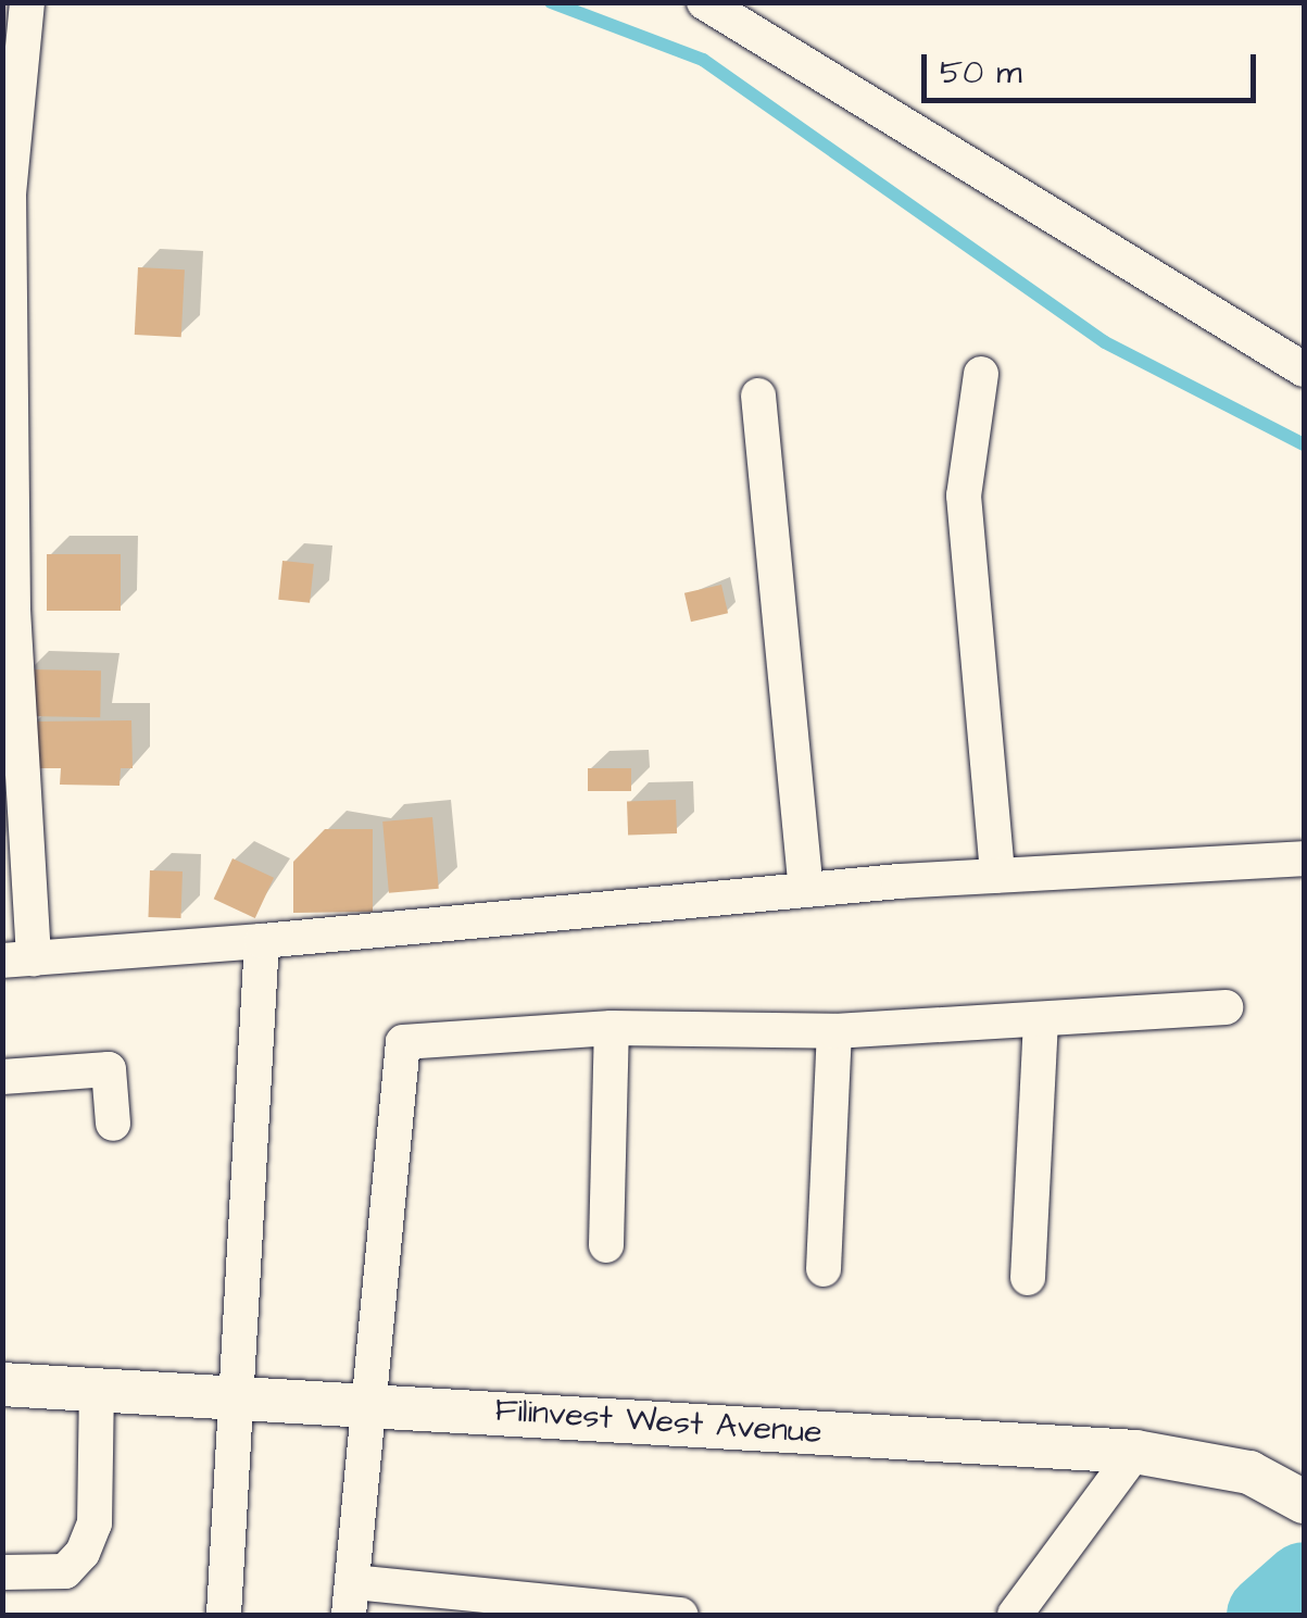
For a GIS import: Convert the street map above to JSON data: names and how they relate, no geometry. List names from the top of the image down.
{
  "streets": {
    "street": ["Filinvest West Avenue"]
  },
  "scale_bar": "50 m"
}
